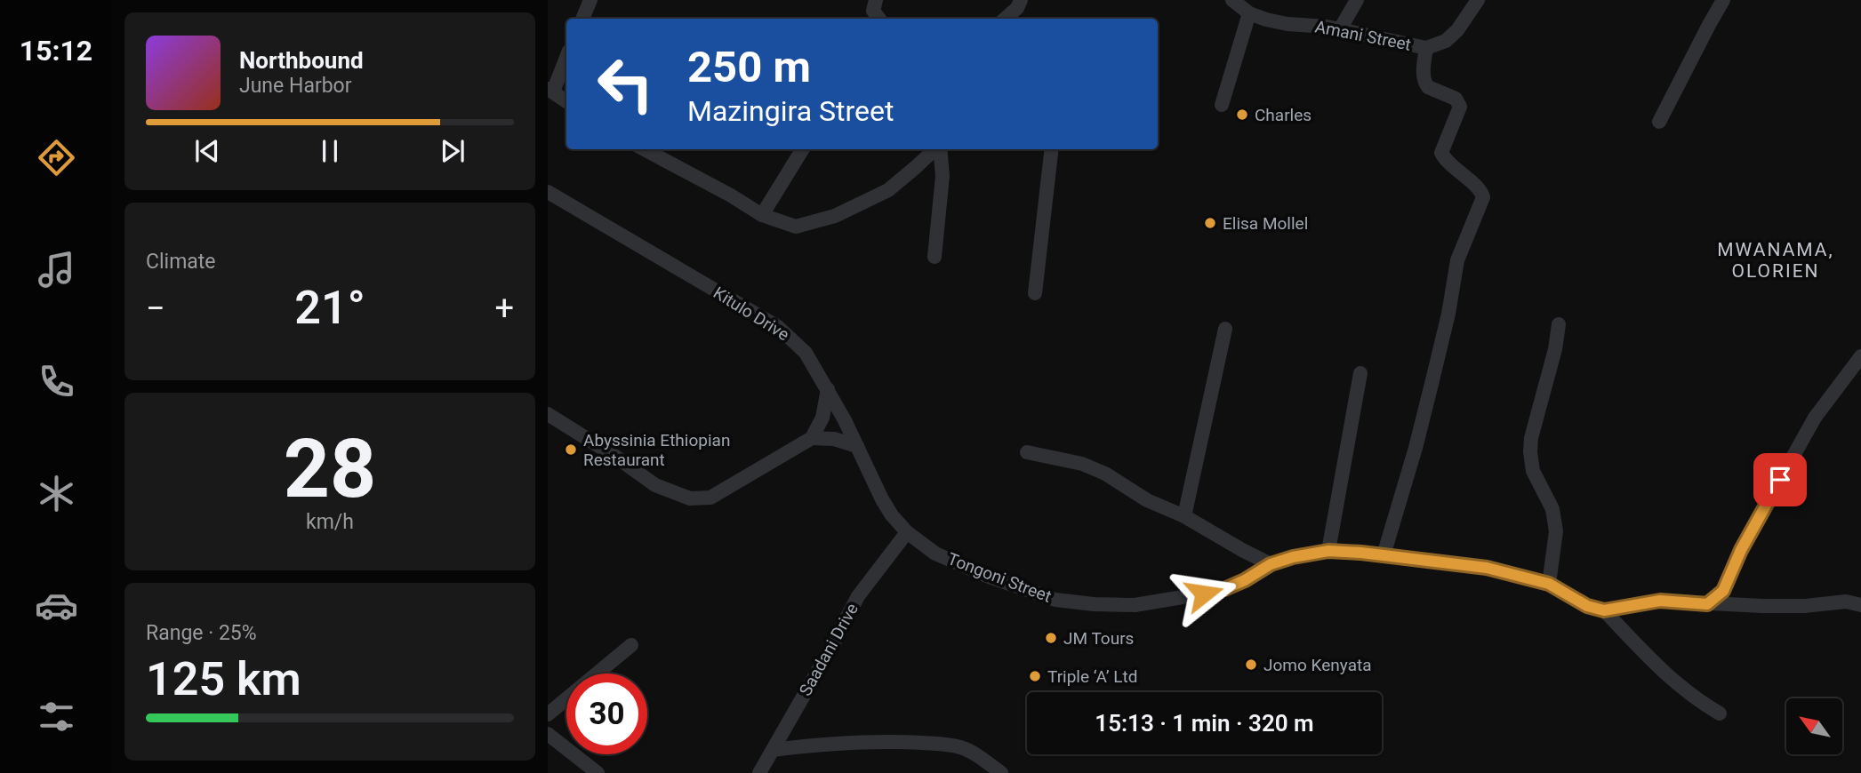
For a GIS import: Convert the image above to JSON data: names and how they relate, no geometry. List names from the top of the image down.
{
  "streets": {
    "street": [
      "Amani Street",
      "Kitulo Drive",
      "Tongoni Street",
      "Saadani Drive"
    ]
  },
  "crossings": [
    ["Kitulo Drive", "Tongoni Street"],
    ["Kitulo Drive", "Saadani Drive"],
    ["Tongoni Street", "Saadani Drive"]
  ],
  "districts": ["MWANAMA, OLORIEN"],
  "places": [
    "Charles",
    "Elisa Mollel",
    "Abyssinia Ethiopian Restaurant",
    "JM Tours",
    "Jomo Kenyata",
    "Triple ‘A’ Ltd"
  ],
  "north": "top left",
  "page": {
    "tabs": "15:12",
    "turn": ["250 m", "Mazingira Street"],
    "song": ["Northbound", "June Harbor"],
    "tile": [
      "Climate",
      ["28", "km/h"],
      ["Range · 25%", "125 km"]
    ],
    "heat": ["−", "21°", "+"],
    "limit": "30",
    "trip": "15:13 · 1 min · 320 m"
  }
}
